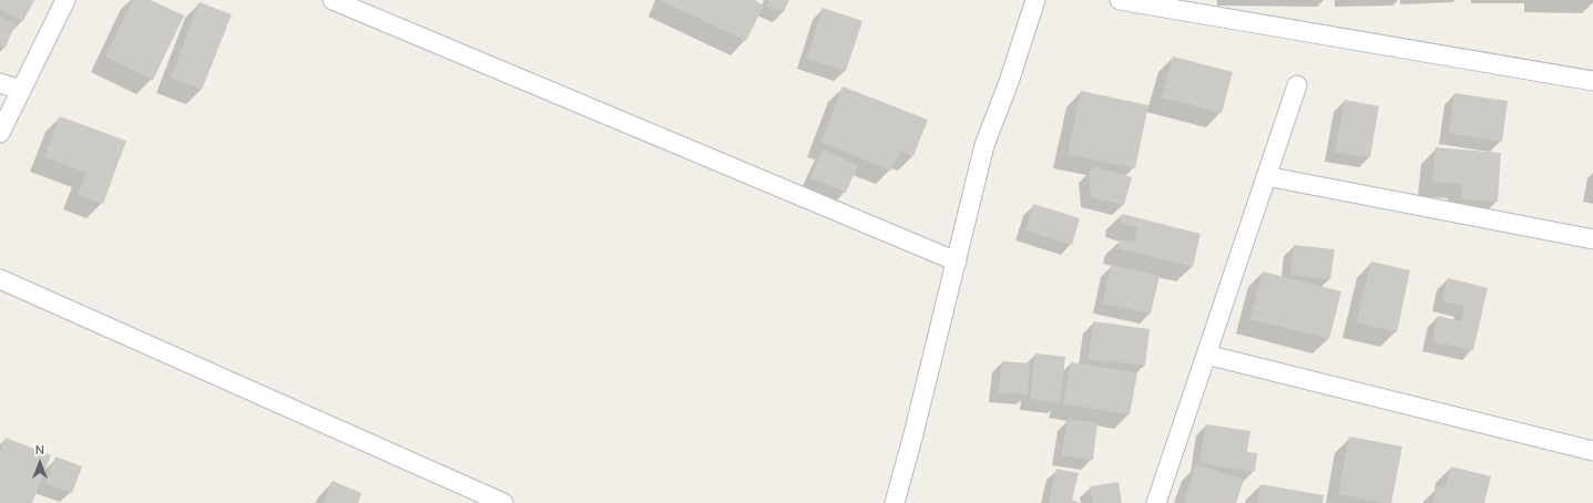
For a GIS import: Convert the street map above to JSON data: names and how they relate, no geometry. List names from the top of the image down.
{
  "north": "top"
}
